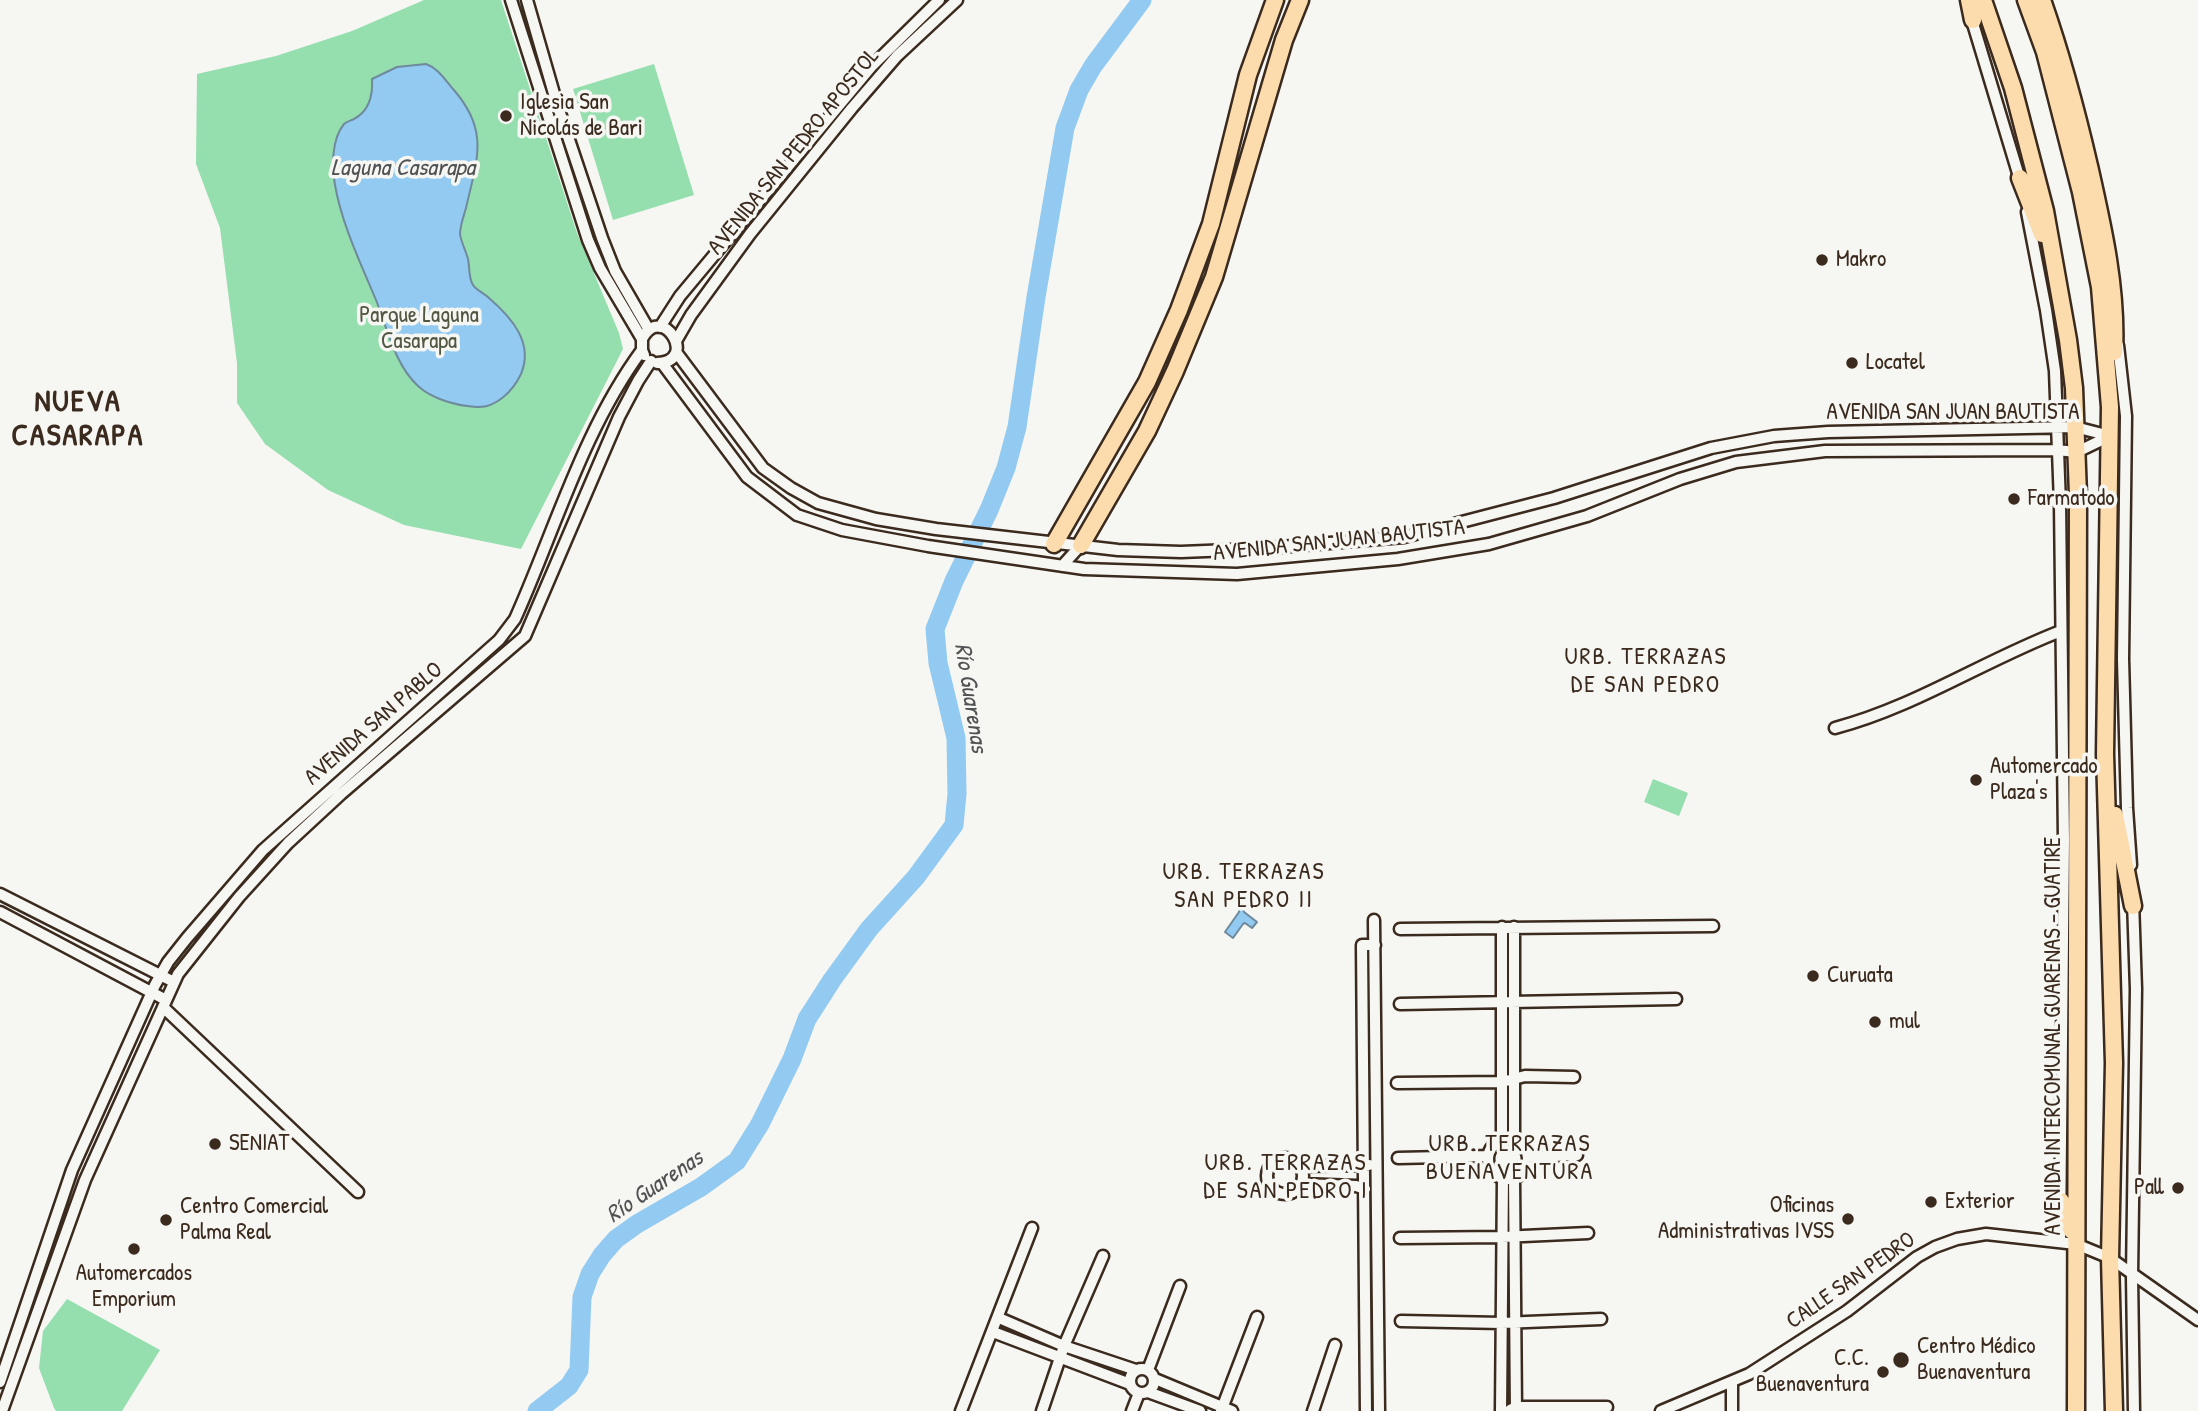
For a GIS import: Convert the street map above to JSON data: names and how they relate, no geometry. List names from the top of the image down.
{
  "streets": {
    "highway": ["AVENIDA INTERCOMUNAL GUARENAS - GUATIRE"],
    "street": [
      "AVENIDA SAN PEDRO APOSTOL",
      "AVENIDA SAN JUAN BAUTISTA",
      "AVENIDA SAN PABLO",
      "CALLE SAN PEDRO"
    ]
  },
  "crossings": [
    ["AVENIDA SAN PEDRO APOSTOL", "AVENIDA SAN JUAN BAUTISTA"],
    ["AVENIDA SAN PEDRO APOSTOL", "AVENIDA SAN PABLO"],
    ["AVENIDA SAN JUAN BAUTISTA", "AVENIDA SAN PABLO"],
    ["AVENIDA SAN JUAN BAUTISTA", "AVENIDA INTERCOMUNAL GUARENAS - GUATIRE"],
    ["AVENIDA INTERCOMUNAL GUARENAS - GUATIRE", "CALLE SAN PEDRO"]
  ],
  "districts": [
    "NUEVA CASARAPA",
    "URB. TERRAZAS DE SAN PEDRO",
    "URB. TERRAZAS SAN PEDRO II",
    "URB. TERRAZAS BUENAVENTURA",
    "URB. TERRAZAS DE SAN PEDRO I"
  ],
  "water": ["Laguna Casarapa", "Río Guarenas"],
  "parks": ["Parque Laguna Casarapa"],
  "places": [
    "Iglesia San Nicolás de Bari",
    "Makro",
    "Locatel",
    "Farmatodo",
    "Automercado Plaza's",
    "Curuata",
    "mul",
    "SENIAT",
    "Pall",
    "Exterior",
    "Oficinas Administrativas IVSS",
    "Centro Comercial Palma Real",
    "Automercados Emporium",
    "Centro Médico Buenaventura",
    "C.C. Buenaventura"
  ]
}
